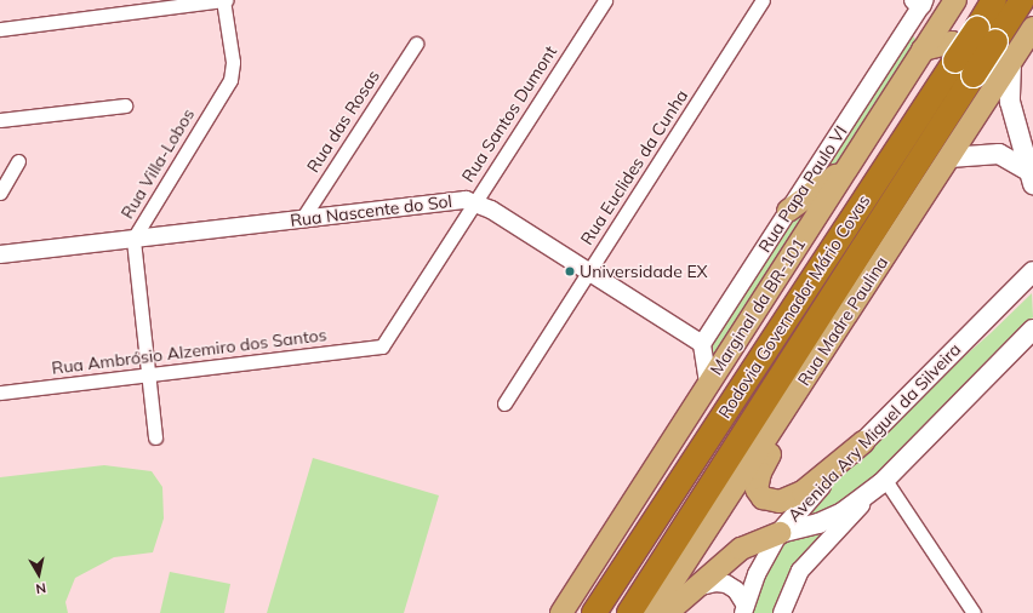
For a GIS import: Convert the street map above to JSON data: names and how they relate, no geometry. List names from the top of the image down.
{
  "streets": {
    "highway": ["Rodovia Governador Mário Covas"],
    "main road": ["Marginal da BR-101", "Rua Madre Paulina", "Avenida Ary Miguel da Silveira"],
    "street": [
      "Rua Santos Dumont",
      "Rua das Rosas",
      "Rua Villa-Lobos",
      "Rua Euclides da Cunha",
      "Rua Papa Paulo VI",
      "Rua Nascente do Sol",
      "Rua Ambrósio Alzemiro dos Santos"
    ]
  },
  "crossings": [
    ["Rua Santos Dumont", "Rua Nascente do Sol"],
    ["Rua Santos Dumont", "Rua Ambrósio Alzemiro dos Santos"],
    ["Rua das Rosas", "Rua Nascente do Sol"],
    ["Rua Villa-Lobos", "Rua Nascente do Sol"],
    ["Rua Villa-Lobos", "Rua Ambrósio Alzemiro dos Santos"],
    ["Rua Euclides da Cunha", "Rua Nascente do Sol"],
    ["Rua Papa Paulo VI", "Rua Nascente do Sol"]
  ],
  "places": ["Universidade EX"],
  "north": "bottom"
}
